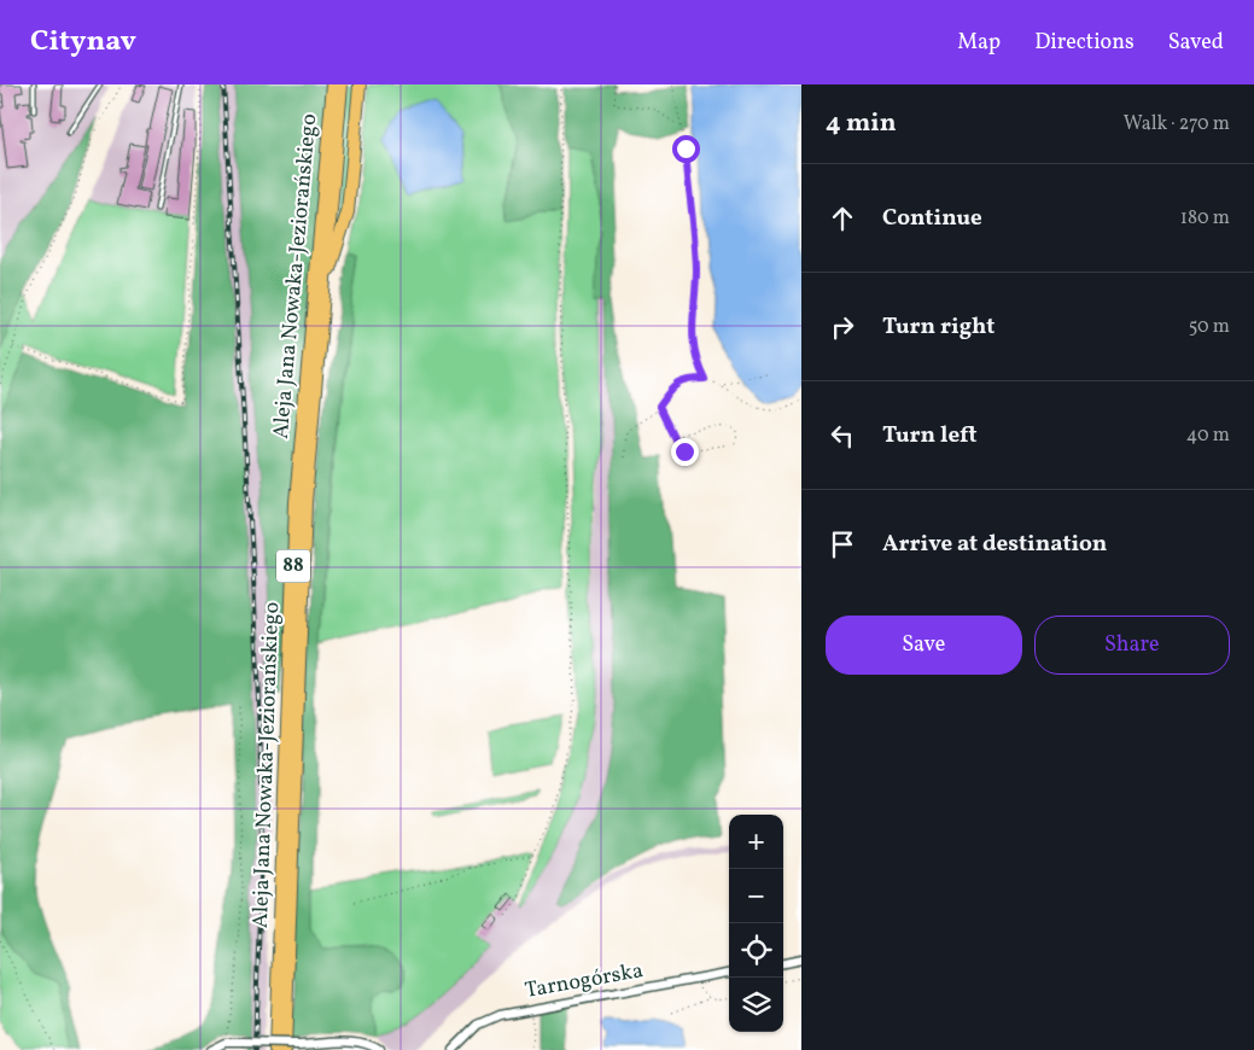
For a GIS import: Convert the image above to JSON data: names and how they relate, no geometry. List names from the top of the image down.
{
  "streets": {
    "main road": ["Aleja Jana Nowaka-Jeziorańskiego", "88"],
    "street": ["Tarnogórska"]
  },
  "page": {
    "header": "Citynav",
    "nav": ["Map", "Directions", "Saved"],
    "heading": ["4 min", "Walk · 270 m"],
    "list": [
      ["Continue", "180 m"],
      ["Turn right", "50 m"],
      ["Turn left", "40 m"],
      "Arrive at destination"
    ],
    "buttons": ["Save", "Share"],
    "map_buttons": ["+", "−"]
  }
}
